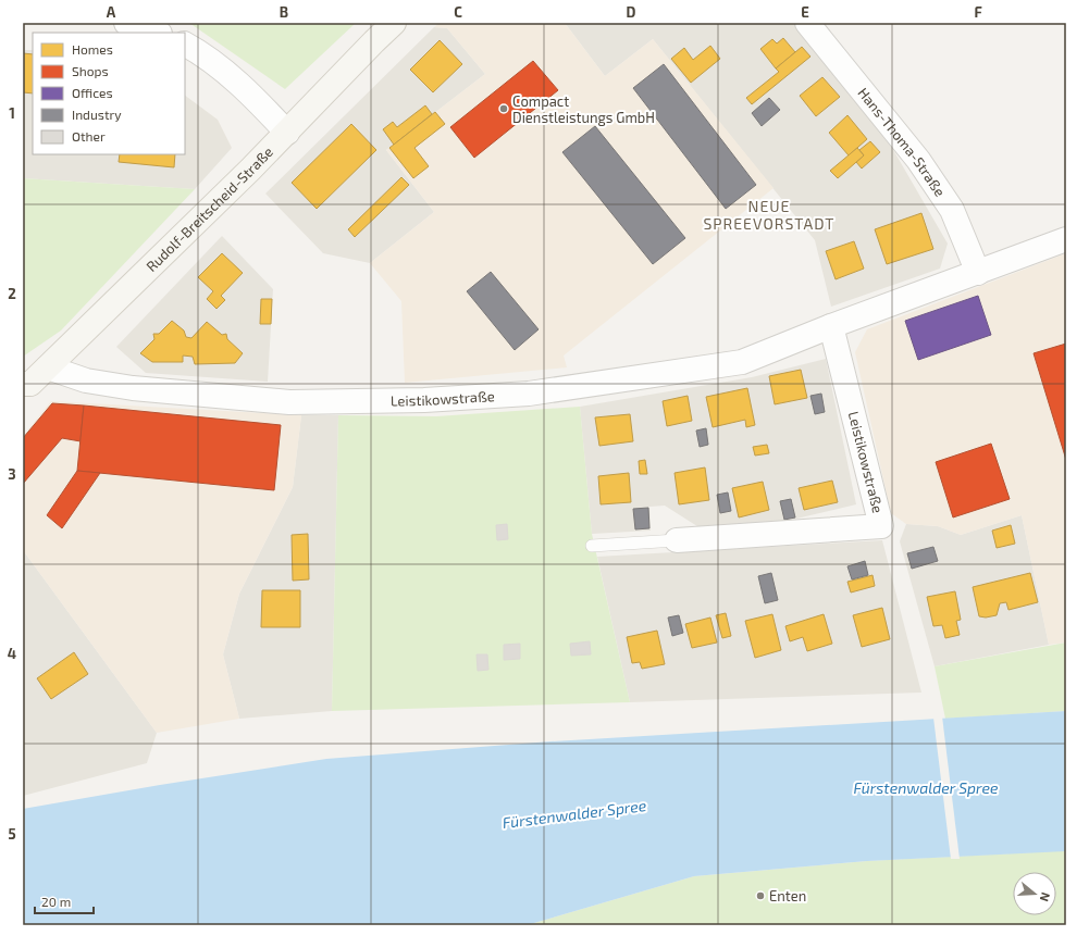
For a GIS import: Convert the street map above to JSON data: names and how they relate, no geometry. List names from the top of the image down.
{
  "streets": {
    "main road": ["Rudolf-Breitscheid-Straße"],
    "street": ["Hans-Thoma-Straße", "Leistikowstraße"]
  },
  "crossings": [
    ["Hans-Thoma-Straße", "Leistikowstraße"],
    ["Rudolf-Breitscheid-Straße", "Leistikowstraße"]
  ],
  "districts": ["NEUE SPREEVORSTADT"],
  "water": ["Fürstenwalder Spree"],
  "places": ["Compact Dienstleistungs GmbH", "Enten"],
  "legend": [
    "Homes",
    "Shops",
    "Offices",
    "Industry",
    "Other"
  ],
  "scale_bar": "20 m",
  "north": "right",
  "grid": {
    "columns": [
      "A",
      "B",
      "C",
      "D",
      "E",
      "F"
    ],
    "rows": [
      "1",
      "2",
      "3",
      "4",
      "5"
    ]
  }
}
